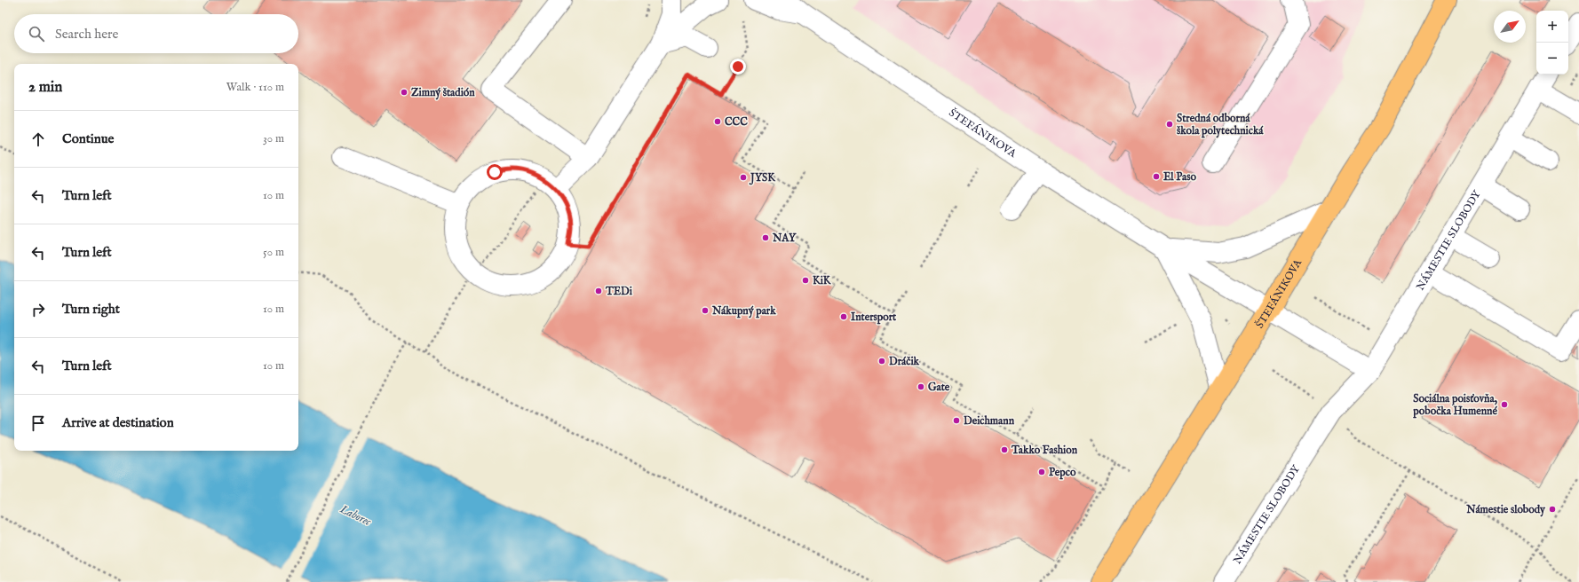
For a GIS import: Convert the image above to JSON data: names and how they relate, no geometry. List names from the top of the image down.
{
  "streets": {
    "main road": ["ŠTEFÁNIKOVA"],
    "street": ["NÁMESTIE SLOBODY"]
  },
  "crossings": [
    ["ŠTEFÁNIKOVA", "NÁMESTIE SLOBODY"]
  ],
  "water": ["Laborec"],
  "places": [
    "Zimný štadión",
    "CCC",
    "Stredná odborná škola polytechnická",
    "El Paso",
    "JYSK",
    "NAY",
    "KiK",
    "TEDi",
    "Nákupný park",
    "Intersport",
    "Dráčik",
    "Gate",
    "Sociálna poisťovňa, pobočka Humenné",
    "Deichmann",
    "Takko Fashion",
    "Pepco",
    "Námestie slobody"
  ],
  "north": "top right",
  "page": {
    "map_buttons": ["+", "−"],
    "search": "Search here",
    "heading": ["2 min", "Walk · 110 m"],
    "list": [
      ["Continue", "30 m"],
      ["Turn left", "10 m"],
      ["Turn left", "50 m"],
      ["Turn right", "10 m"],
      ["Turn left", "10 m"],
      "Arrive at destination"
    ]
  }
}
